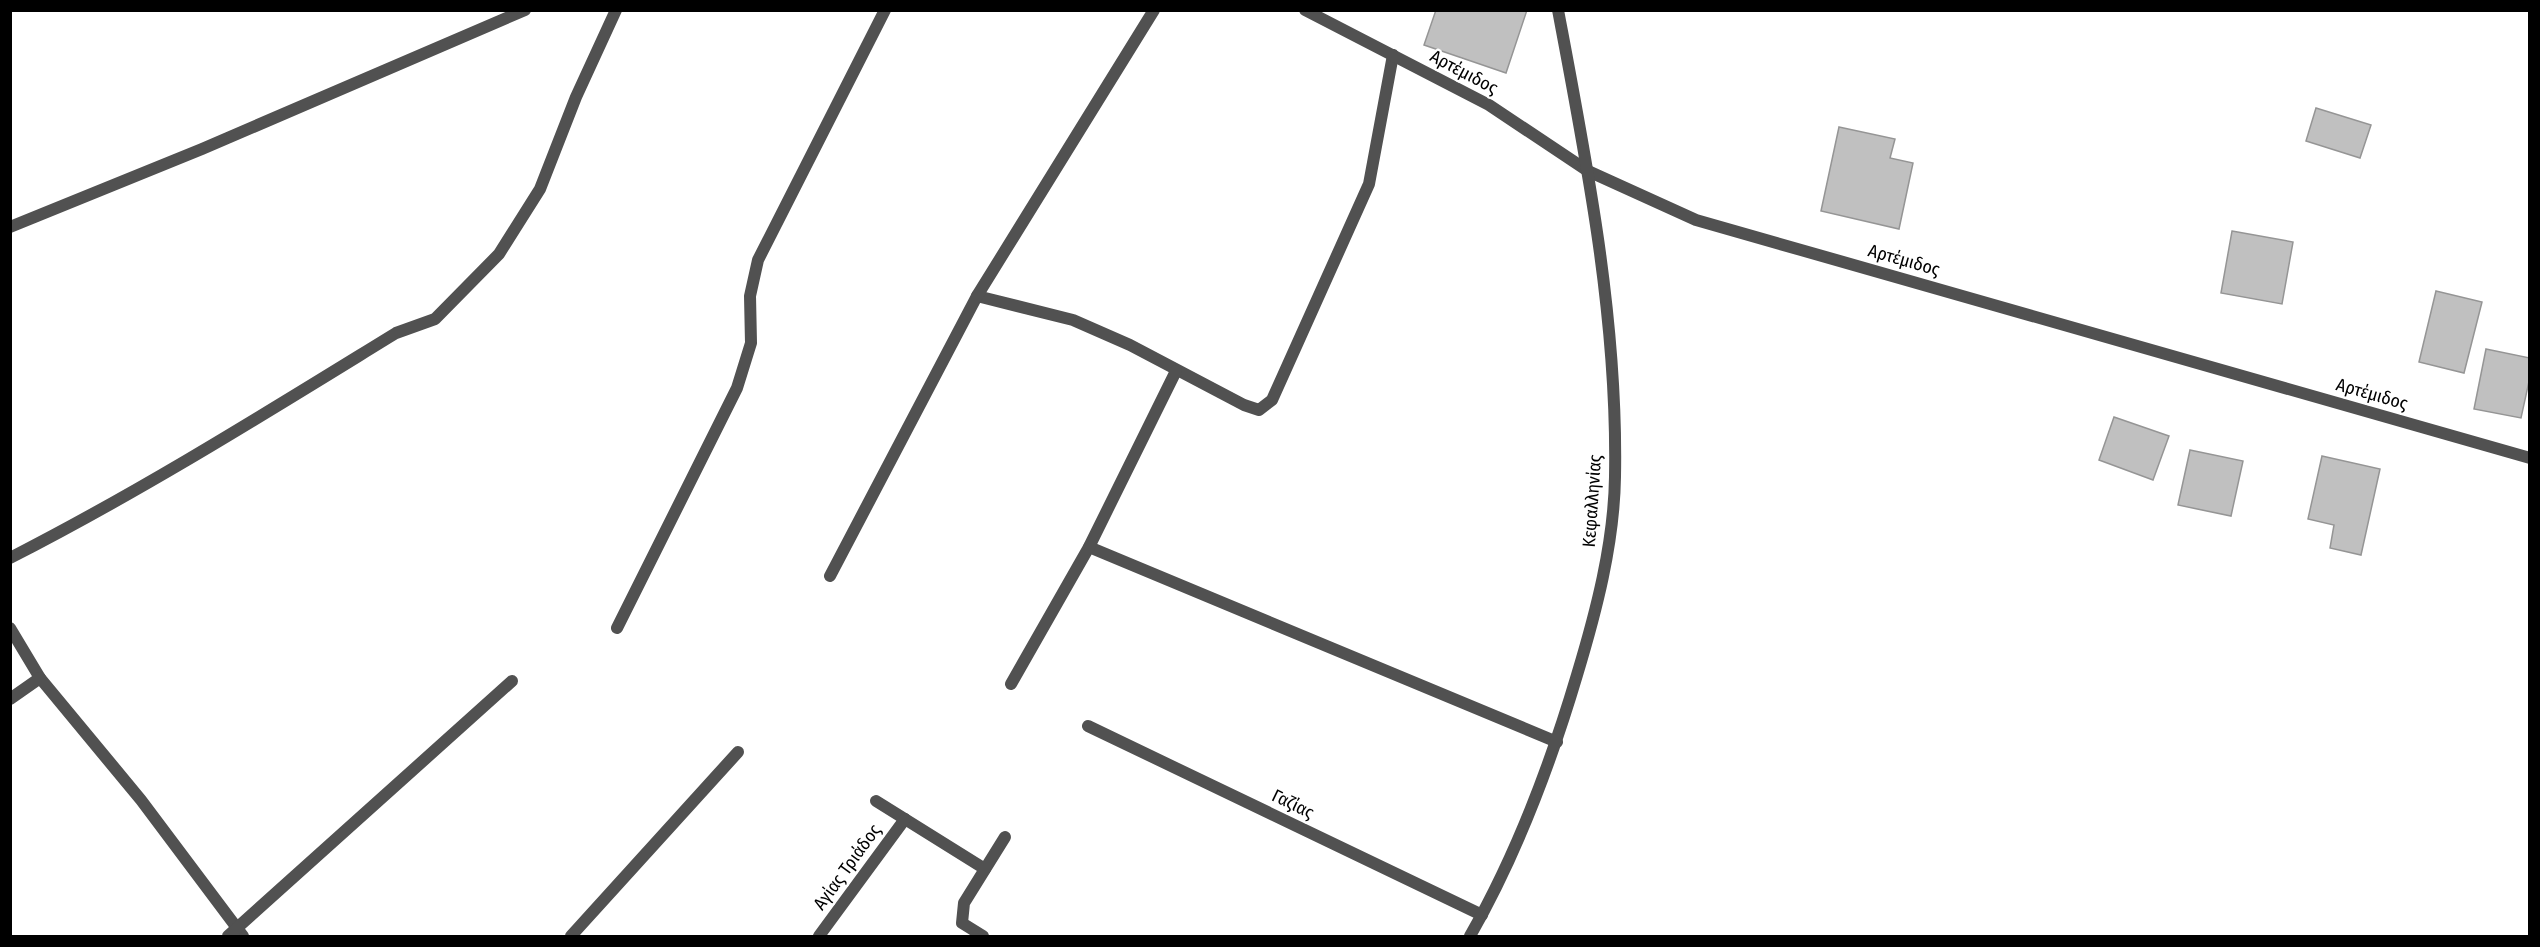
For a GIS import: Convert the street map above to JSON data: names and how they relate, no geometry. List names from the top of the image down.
{
  "streets": {
    "street": [
      "Αρτέμιδος",
      "Κεφαλληνίας",
      "Γαζίας",
      "Αγίας Τριάδος"
    ]
  },
  "crossings": [
    ["Αρτέμιδος", "Κεφαλληνίας"],
    ["Κεφαλληνίας", "Γαζίας"]
  ]
}
